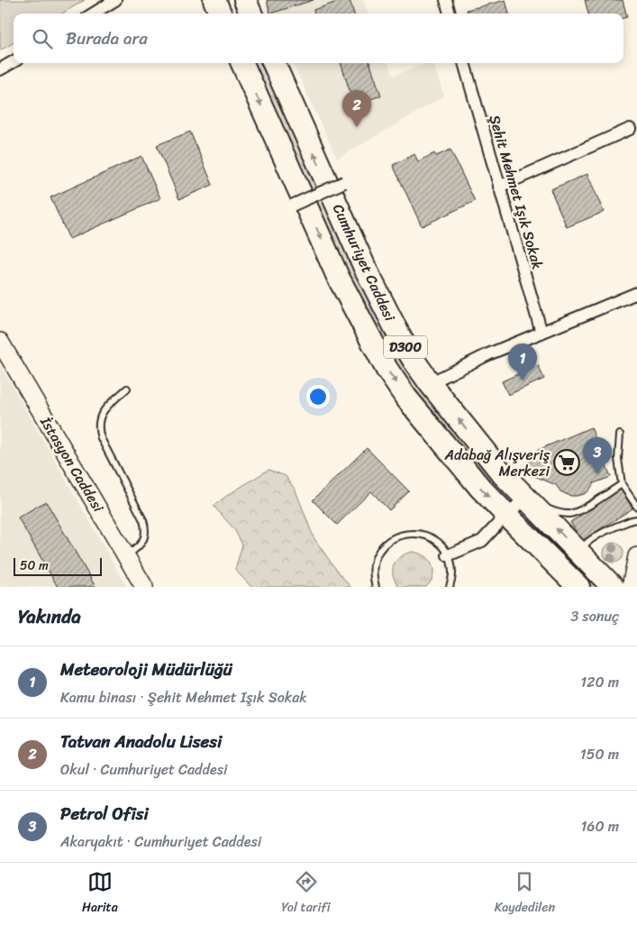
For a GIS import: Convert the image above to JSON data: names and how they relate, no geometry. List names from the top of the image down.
{
  "streets": {
    "highway": ["Cumhuriyet Caddesi", "D300"],
    "street": ["Şehit Mehmet Işık Sokak", "İstasyon Caddesi"]
  },
  "places": {
    "supermarket": ["Adabağ Alışveriş Merkezi"]
  },
  "scale_bar": "50 m",
  "page": {
    "search": "Burada ara",
    "pins": ["2", "1", "3"],
    "scale": "50 m",
    "heading": ["Yakında", "3 sonuç"],
    "list": [
      {
        "mark": "1",
        "name": "Meteoroloji Müdürlüğü",
        "note": "Kamu binası · Şehit Mehmet Işık Sokak",
        "value": "120 m"
      },
      {
        "mark": "2",
        "name": "Tatvan Anadolu Lisesi",
        "note": "Okul · Cumhuriyet Caddesi",
        "value": "150 m"
      },
      {
        "mark": "3",
        "name": "Petrol Ofisi",
        "note": "Akaryakıt · Cumhuriyet Caddesi",
        "value": "160 m"
      }
    ],
    "nav": ["Harita", "Yol tarifi", "Kaydedilen"]
  }
}
